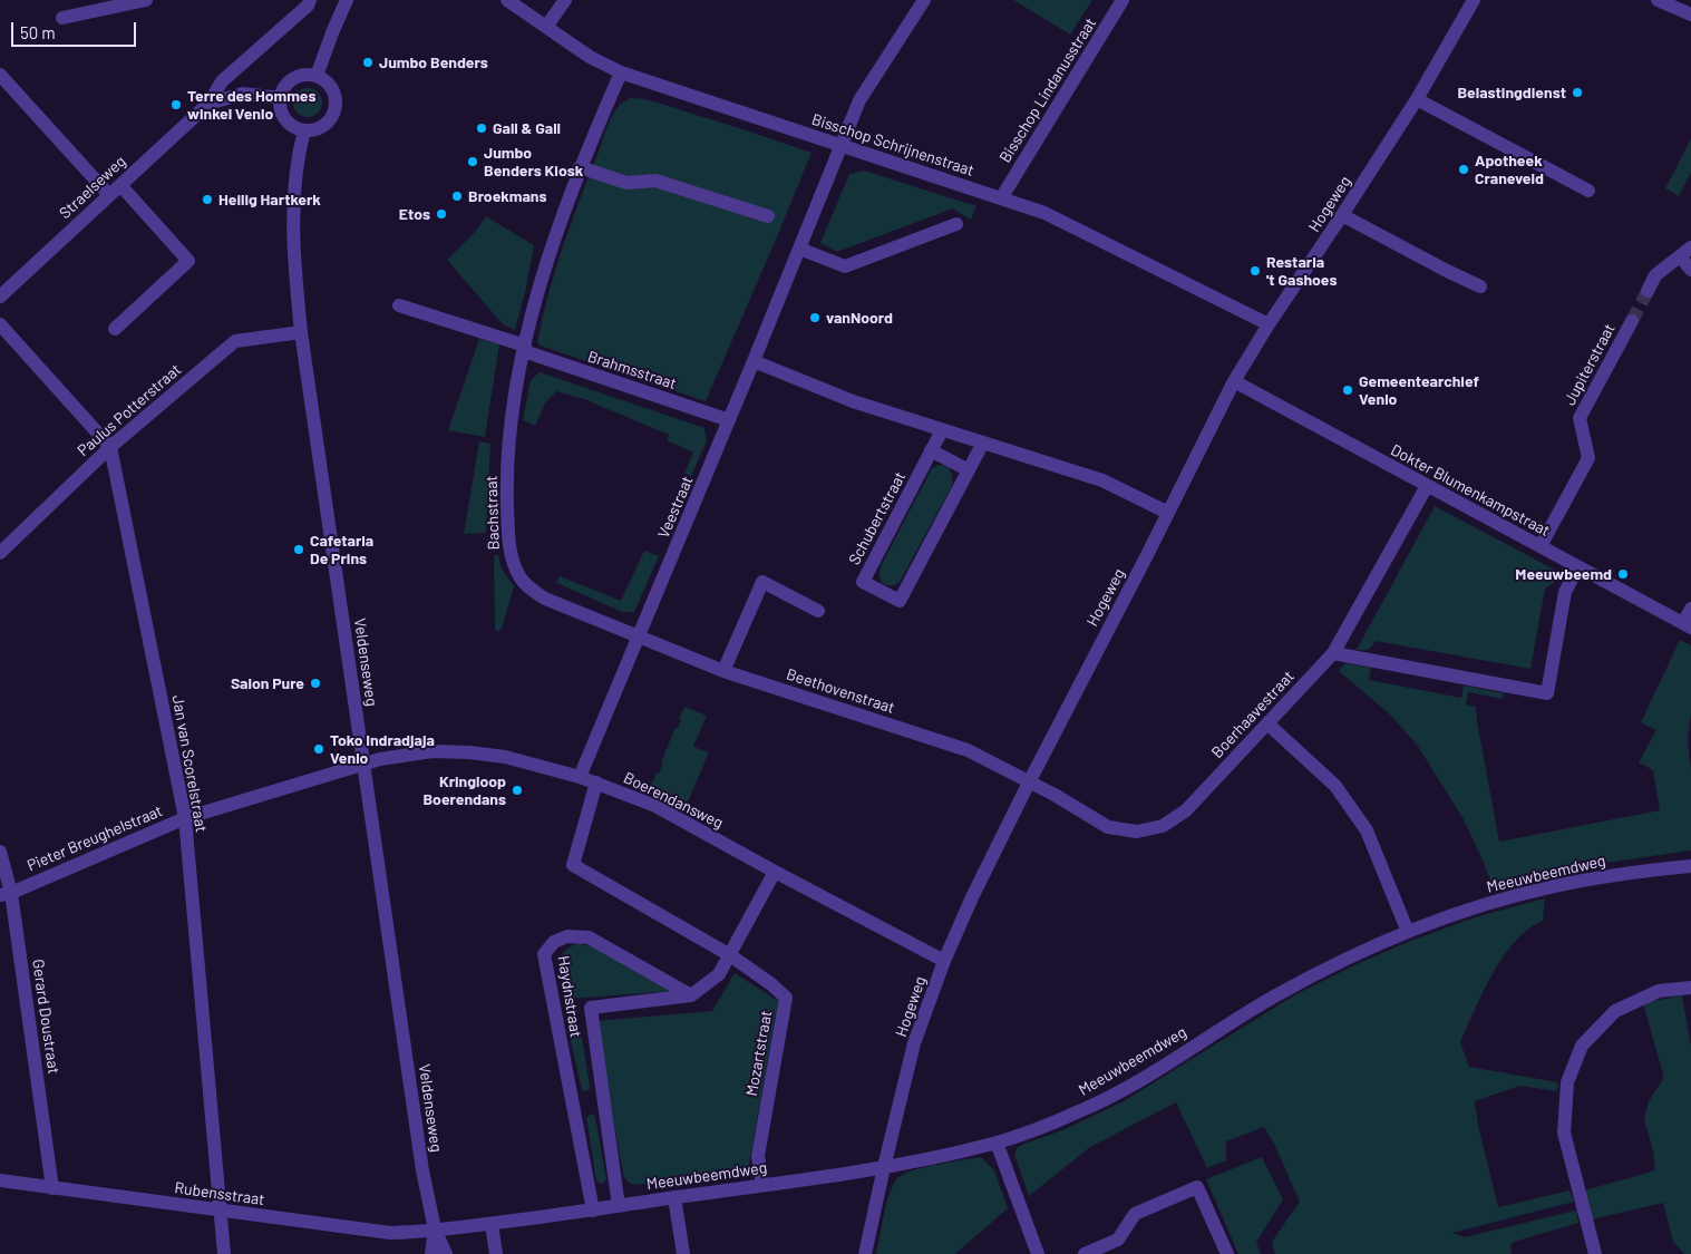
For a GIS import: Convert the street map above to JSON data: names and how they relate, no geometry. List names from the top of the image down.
{
  "streets": {
    "street": [
      "Bisschop Lindanusstraat",
      "Bisschop Schrijnenstraat",
      "Straelseweg",
      "Hogeweg",
      "Jupiterstraat",
      "Brahmsstraat",
      "Paulus Potterstraat",
      "Dokter Blumenkampstraat",
      "Veestraat",
      "Bachstraat",
      "Schubertstraat",
      "Veldenseweg",
      "Beethovenstraat",
      "Boerhaavestraat",
      "Jan van Scorelstraat",
      "Boerendansweg",
      "Pieter Breughelstraat",
      "Meeuwbeemdweg",
      "Haydnstraat",
      "Gerard Doustraat",
      "Mozartstraat",
      "Rubensstraat"
    ]
  },
  "crossings": [
    ["Bisschop Lindanusstraat", "Bisschop Schrijnenstraat"],
    ["Bisschop Schrijnenstraat", "Hogeweg"],
    ["Bisschop Schrijnenstraat", "Veestraat"],
    ["Bisschop Schrijnenstraat", "Bachstraat"],
    ["Straelseweg", "Veldenseweg"],
    ["Hogeweg", "Dokter Blumenkampstraat"],
    ["Hogeweg", "Beethovenstraat"],
    ["Hogeweg", "Boerhaavestraat"],
    ["Hogeweg", "Boerendansweg"],
    ["Hogeweg", "Meeuwbeemdweg"],
    ["Jupiterstraat", "Dokter Blumenkampstraat"],
    ["Brahmsstraat", "Veestraat"],
    ["Brahmsstraat", "Bachstraat"],
    ["Paulus Potterstraat", "Veldenseweg"],
    ["Paulus Potterstraat", "Jan van Scorelstraat"],
    ["Dokter Blumenkampstraat", "Boerhaavestraat"],
    ["Veestraat", "Bachstraat"],
    ["Veestraat", "Beethovenstraat"],
    ["Veestraat", "Boerendansweg"],
    ["Bachstraat", "Beethovenstraat"],
    ["Veldenseweg", "Boerendansweg"],
    ["Veldenseweg", "Pieter Breughelstraat"],
    ["Veldenseweg", "Meeuwbeemdweg"],
    ["Veldenseweg", "Rubensstraat"],
    ["Beethovenstraat", "Boerhaavestraat"],
    ["Jan van Scorelstraat", "Pieter Breughelstraat"],
    ["Jan van Scorelstraat", "Rubensstraat"],
    ["Boerendansweg", "Pieter Breughelstraat"],
    ["Pieter Breughelstraat", "Gerard Doustraat"],
    ["Meeuwbeemdweg", "Haydnstraat"],
    ["Meeuwbeemdweg", "Mozartstraat"],
    ["Meeuwbeemdweg", "Rubensstraat"],
    ["Gerard Doustraat", "Rubensstraat"]
  ],
  "places": [
    "Jumbo Benders",
    "Belastingdienst",
    "Terre des Hommes winkel Venlo",
    "Gall & Gall",
    "Jumbo Benders Kiosk",
    "Apotheek Craneveld",
    "Broekmans",
    "Heilig Hartkerk",
    "Etos",
    "Restaria 't Gashoes",
    "vanNoord",
    "Gemeentearchief Venlo",
    "Cafetaria De Prins",
    "Meeuwbeemd",
    "Salon Pure",
    "Toko Indradjaja Venlo",
    "Kringloop Boerendans"
  ],
  "scale_bar": "50 m"
}
